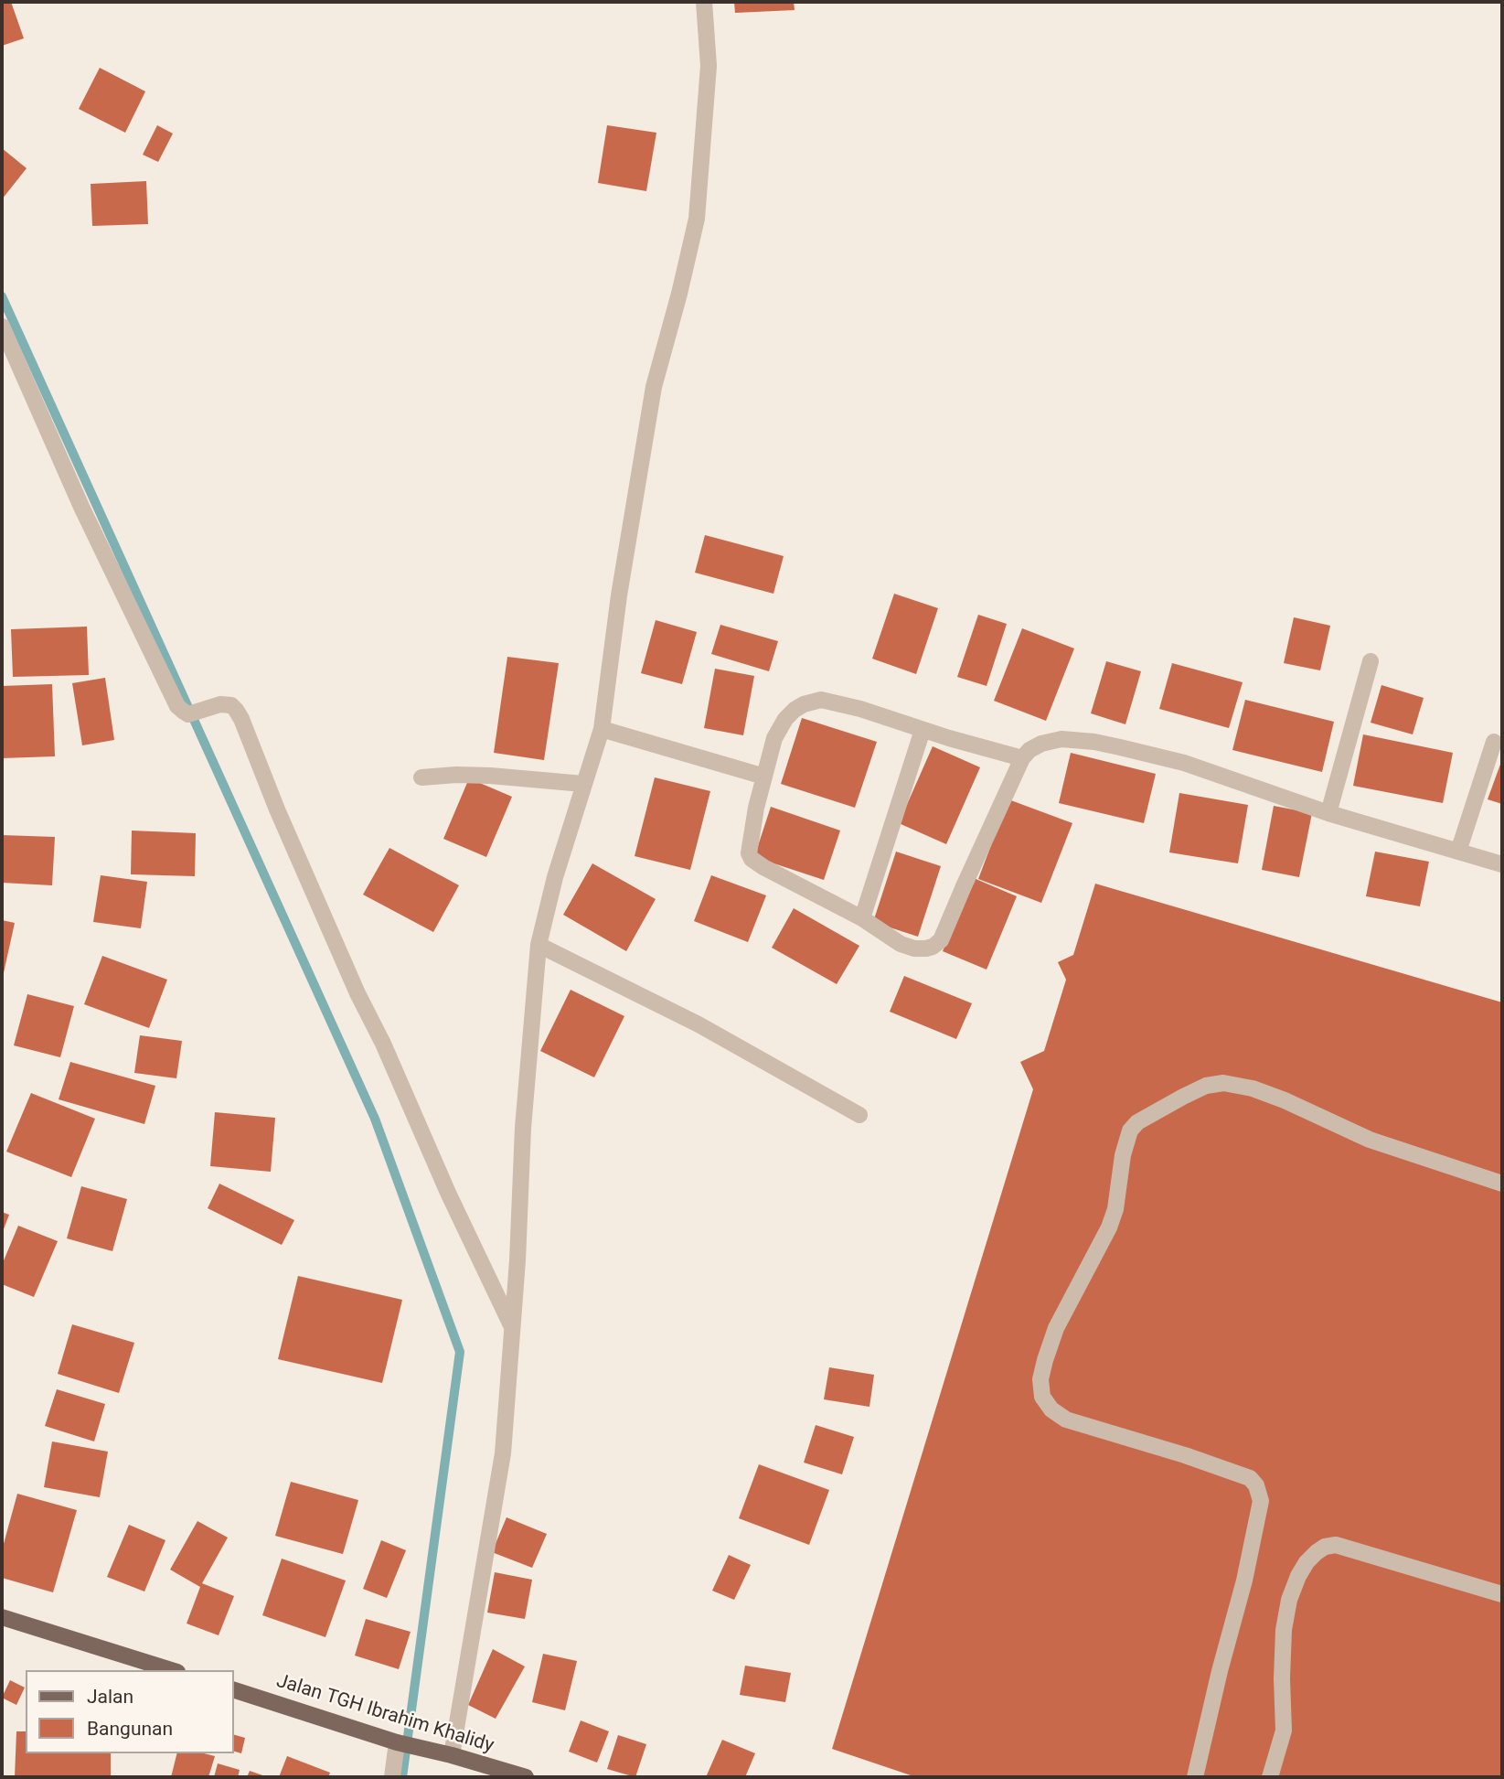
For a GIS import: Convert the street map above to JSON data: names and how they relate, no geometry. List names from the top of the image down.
{
  "streets": {
    "main road": ["Jalan TGH Ibrahim Khalidy"]
  },
  "legend": ["Jalan", "Bangunan"]
}
